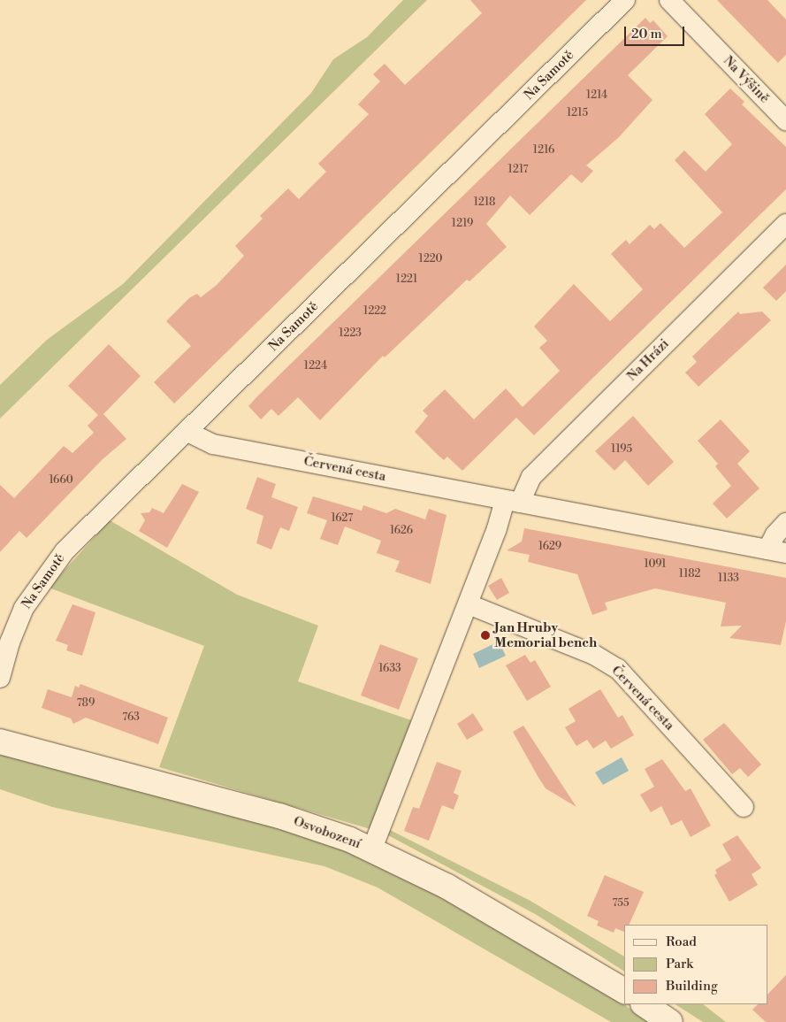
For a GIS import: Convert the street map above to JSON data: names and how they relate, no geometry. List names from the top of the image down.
{
  "streets": {
    "main road": ["Osvobození"],
    "street": [
      "Na Samotě",
      "Na Výšině",
      "Na Hrázi",
      "Červená cesta"
    ]
  },
  "crossings": [
    ["Na Samotě", "Červená cesta"],
    ["Na Hrázi", "Červená cesta"]
  ],
  "places": ["Jan Hruby Memorial bench"],
  "house_numbers": [
    "1214",
    "1215",
    "1216",
    "1217",
    "1218",
    "1219",
    "1220",
    "1221",
    "1222",
    "1223",
    "1224",
    "1195",
    "1660",
    "1627",
    "1626",
    "1629",
    "1091",
    "1182",
    "1133",
    "1633",
    "789",
    "763",
    "755"
  ],
  "legend": ["Road", "Park", "Building"],
  "scale_bar": "20 m"
}
